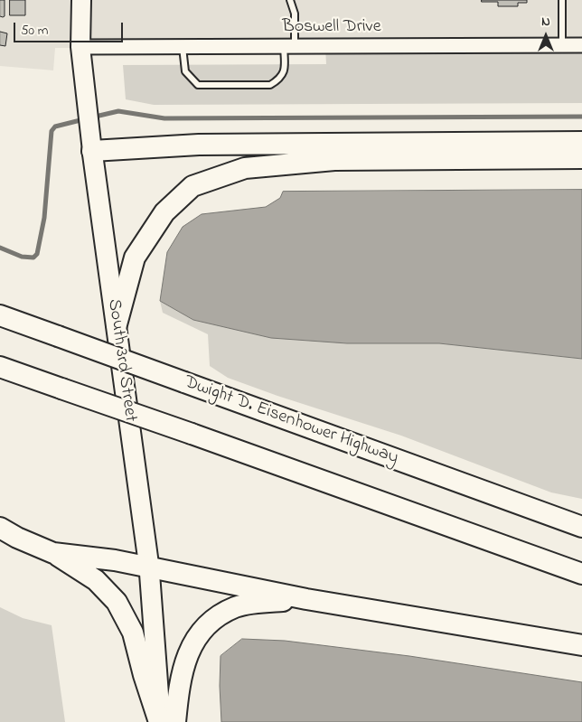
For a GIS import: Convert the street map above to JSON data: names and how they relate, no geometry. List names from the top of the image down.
{
  "streets": {
    "highway": ["South 3rd Street", "Dwight D. Eisenhower Highway"],
    "street": ["Boswell Drive"]
  },
  "crossings": [
    ["Boswell Drive", "South 3rd Street"]
  ],
  "scale_bar": "50 m",
  "north": "top"
}
